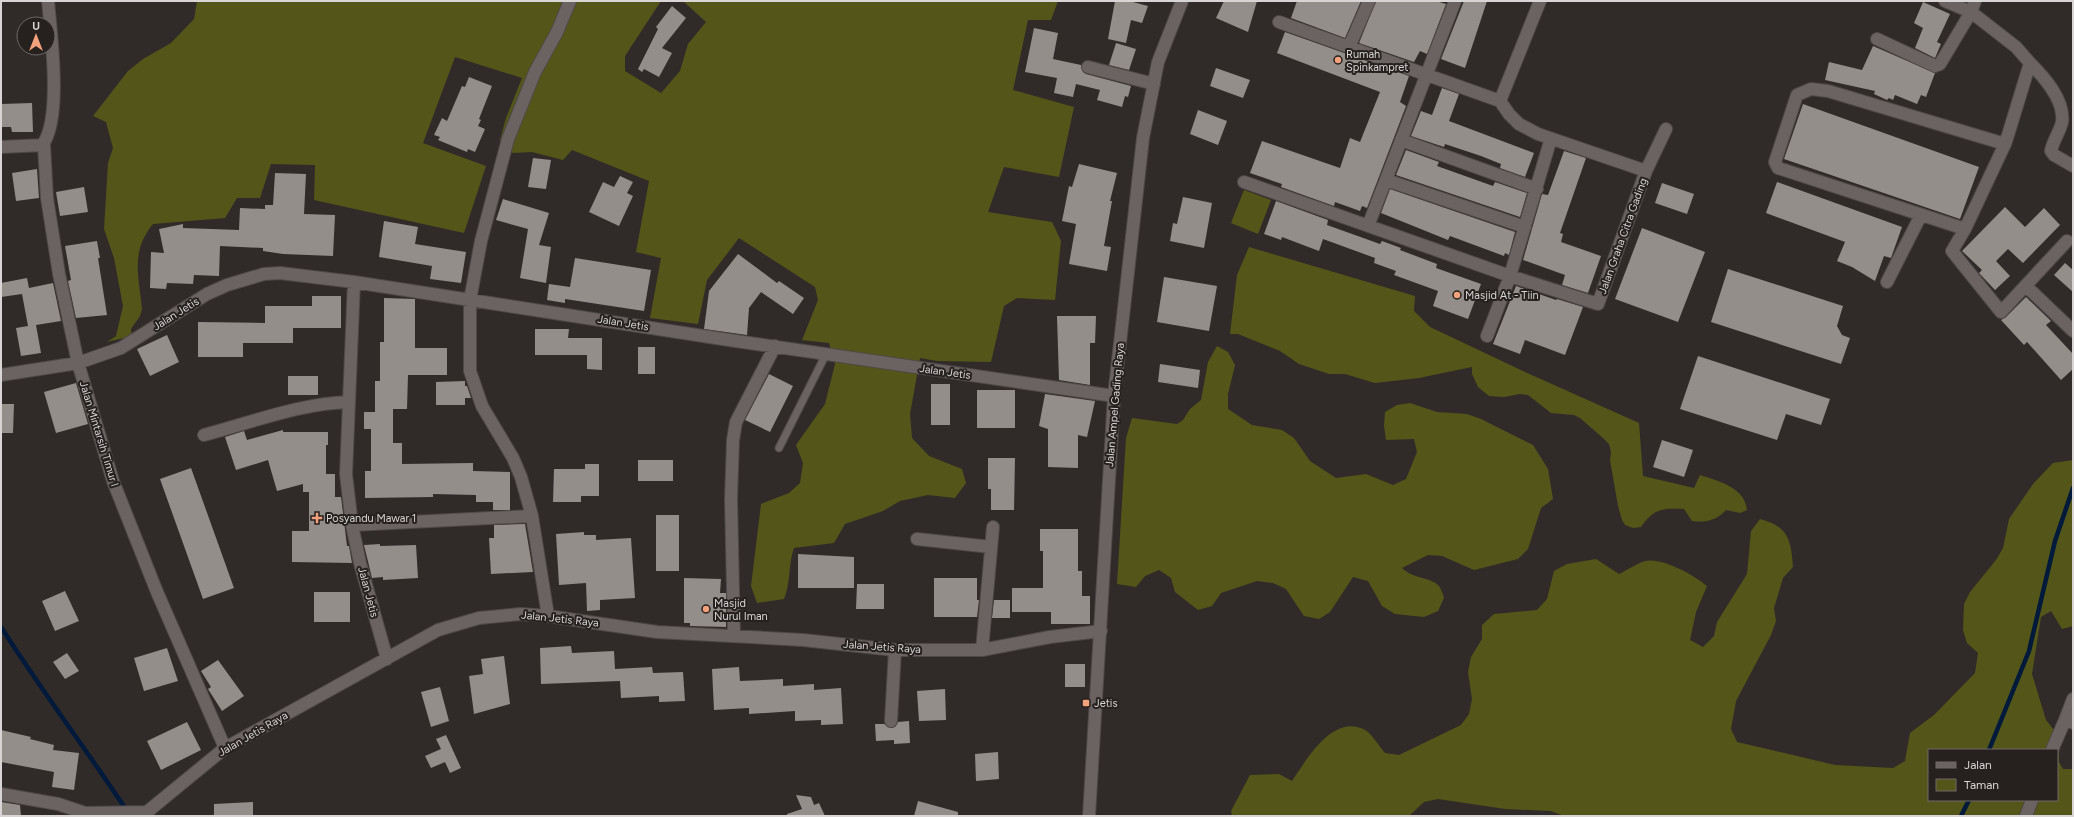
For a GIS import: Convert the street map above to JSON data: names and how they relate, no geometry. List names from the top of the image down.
{
  "streets": {
    "street": [
      "Jalan Graha Citra Gading",
      "Jalan Jetis",
      "Jalan Ampel Gading Raya",
      "Jalan Mintarsih Timur I",
      "Jalan Jetis Raya"
    ]
  },
  "crossings": [
    ["Jalan Jetis", "Jalan Ampel Gading Raya"],
    ["Jalan Jetis", "Jalan Mintarsih Timur I"],
    ["Jalan Jetis", "Jalan Jetis Raya"],
    ["Jalan Ampel Gading Raya", "Jalan Jetis Raya"],
    ["Jalan Mintarsih Timur I", "Jalan Jetis Raya"]
  ],
  "places": {
    "other": ["Rumah Spinkampret", "Masjid At - Tiin", "Masjid Nurul Iman"],
    "health": ["Posyandu Mawar 1"],
    "transit": ["Jetis"]
  },
  "legend": ["Jalan", "Taman"],
  "north": "top"
}
